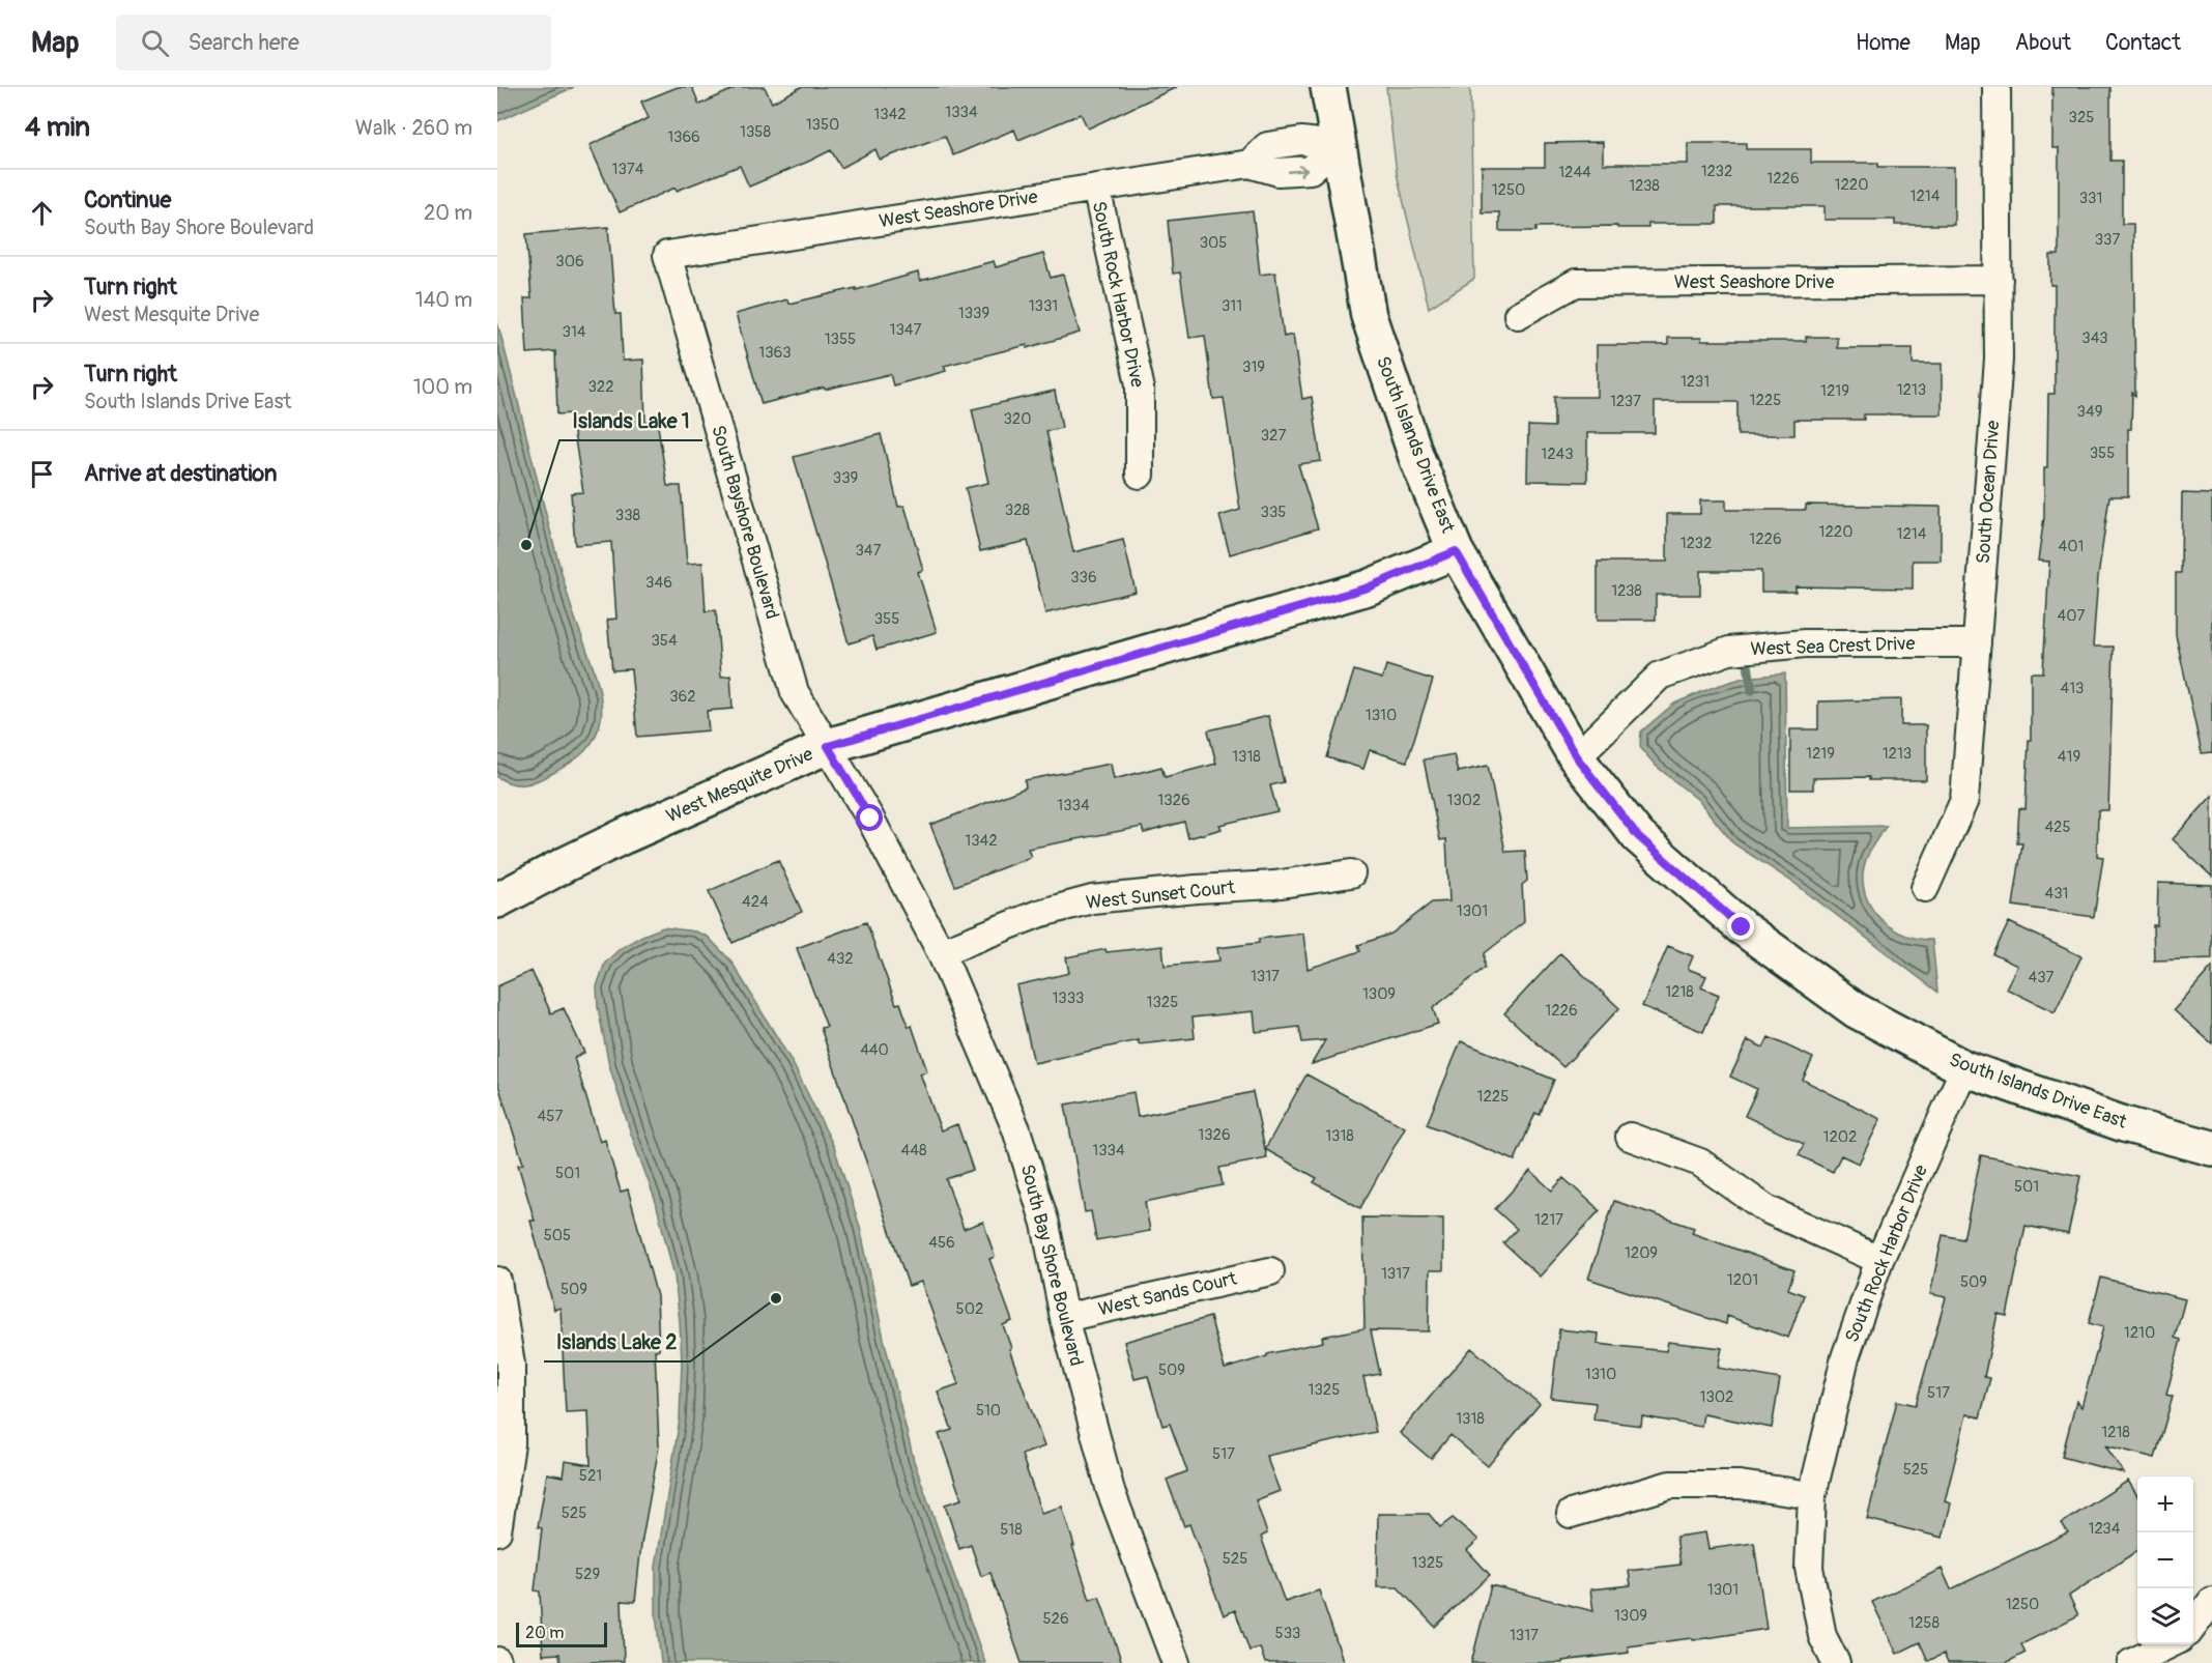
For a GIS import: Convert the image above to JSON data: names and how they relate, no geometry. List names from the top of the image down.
{
  "streets": {
    "street": [
      "West Seashore Drive",
      "South Rock Harbor Drive",
      "South Islands Drive East",
      "South Ocean Drive",
      "South Bayshore Boulevard",
      "West Sea Crest Drive",
      "West Mesquite Drive",
      "West Sunset Court",
      "South Bay Shore Boulevard",
      "West Sands Court"
    ]
  },
  "crossings": [
    ["West Seashore Drive", "South Rock Harbor Drive"],
    ["West Seashore Drive", "South Islands Drive East"],
    ["West Seashore Drive", "South Ocean Drive"],
    ["West Seashore Drive", "South Bayshore Boulevard"],
    ["South Rock Harbor Drive", "South Islands Drive East"],
    ["South Islands Drive East", "West Sea Crest Drive"],
    ["South Islands Drive East", "West Mesquite Drive"],
    ["South Ocean Drive", "West Sea Crest Drive"],
    ["South Bayshore Boulevard", "West Mesquite Drive"],
    ["South Bayshore Boulevard", "South Bay Shore Boulevard"],
    ["West Mesquite Drive", "South Bay Shore Boulevard"],
    ["West Sunset Court", "South Bay Shore Boulevard"],
    ["South Bay Shore Boulevard", "West Sands Court"]
  ],
  "places": ["Islands Lake 1", "Islands Lake 2"],
  "house_numbers": [
    "1334",
    "1342",
    "325",
    "1350",
    "1358",
    "1366",
    "1374",
    "1232",
    "1244",
    "1226",
    "1220",
    "1238",
    "1250",
    "1214",
    "331",
    "337",
    "305",
    "306",
    "1331",
    "311",
    "1339",
    "1347",
    "314",
    "343",
    "1355",
    "1363",
    "319",
    "1231",
    "322",
    "1213",
    "1219",
    "1225",
    "1237",
    "349",
    "320",
    "327",
    "355",
    "1243",
    "339",
    "328",
    "335",
    "338",
    "1220",
    "1214",
    "1226",
    "1232",
    "401",
    "347",
    "336",
    "346",
    "1238",
    "407",
    "355",
    "354",
    "413",
    "362",
    "1310",
    "1219",
    "1213",
    "1318",
    "419",
    "1326",
    "1302",
    "1334",
    "425",
    "1342",
    "431",
    "424",
    "1301",
    "432",
    "1317",
    "437",
    "1218",
    "1309",
    "1333",
    "1325",
    "1226",
    "440",
    "1225",
    "457",
    "1326",
    "1318",
    "1202",
    "448",
    "1334",
    "501",
    "501",
    "1217",
    "505",
    "456",
    "1209",
    "1317",
    "1201",
    "509",
    "509",
    "502",
    "1210",
    "509",
    "1310",
    "1325",
    "517",
    "1302",
    "510",
    "1318",
    "1218",
    "517",
    "525",
    "521",
    "525",
    "1234",
    "518",
    "525",
    "1325",
    "529",
    "1301",
    "1250",
    "1309",
    "526",
    "1258",
    "533",
    "1317"
  ],
  "scale_bar": "20 m",
  "page": {
    "header": "Map",
    "search": "Search here",
    "nav": [
      "Home",
      "Map",
      "About",
      "Contact"
    ],
    "heading": ["4 min", "Walk · 260 m"],
    "list": [
      ["Continue", "South Bay Shore Boulevard", "20 m"],
      ["Turn right", "West Mesquite Drive", "140 m"],
      ["Turn right", "South Islands Drive East", "100 m"],
      "Arrive at destination"
    ],
    "map_buttons": ["+", "−"],
    "scale": "20 m"
  }
}
